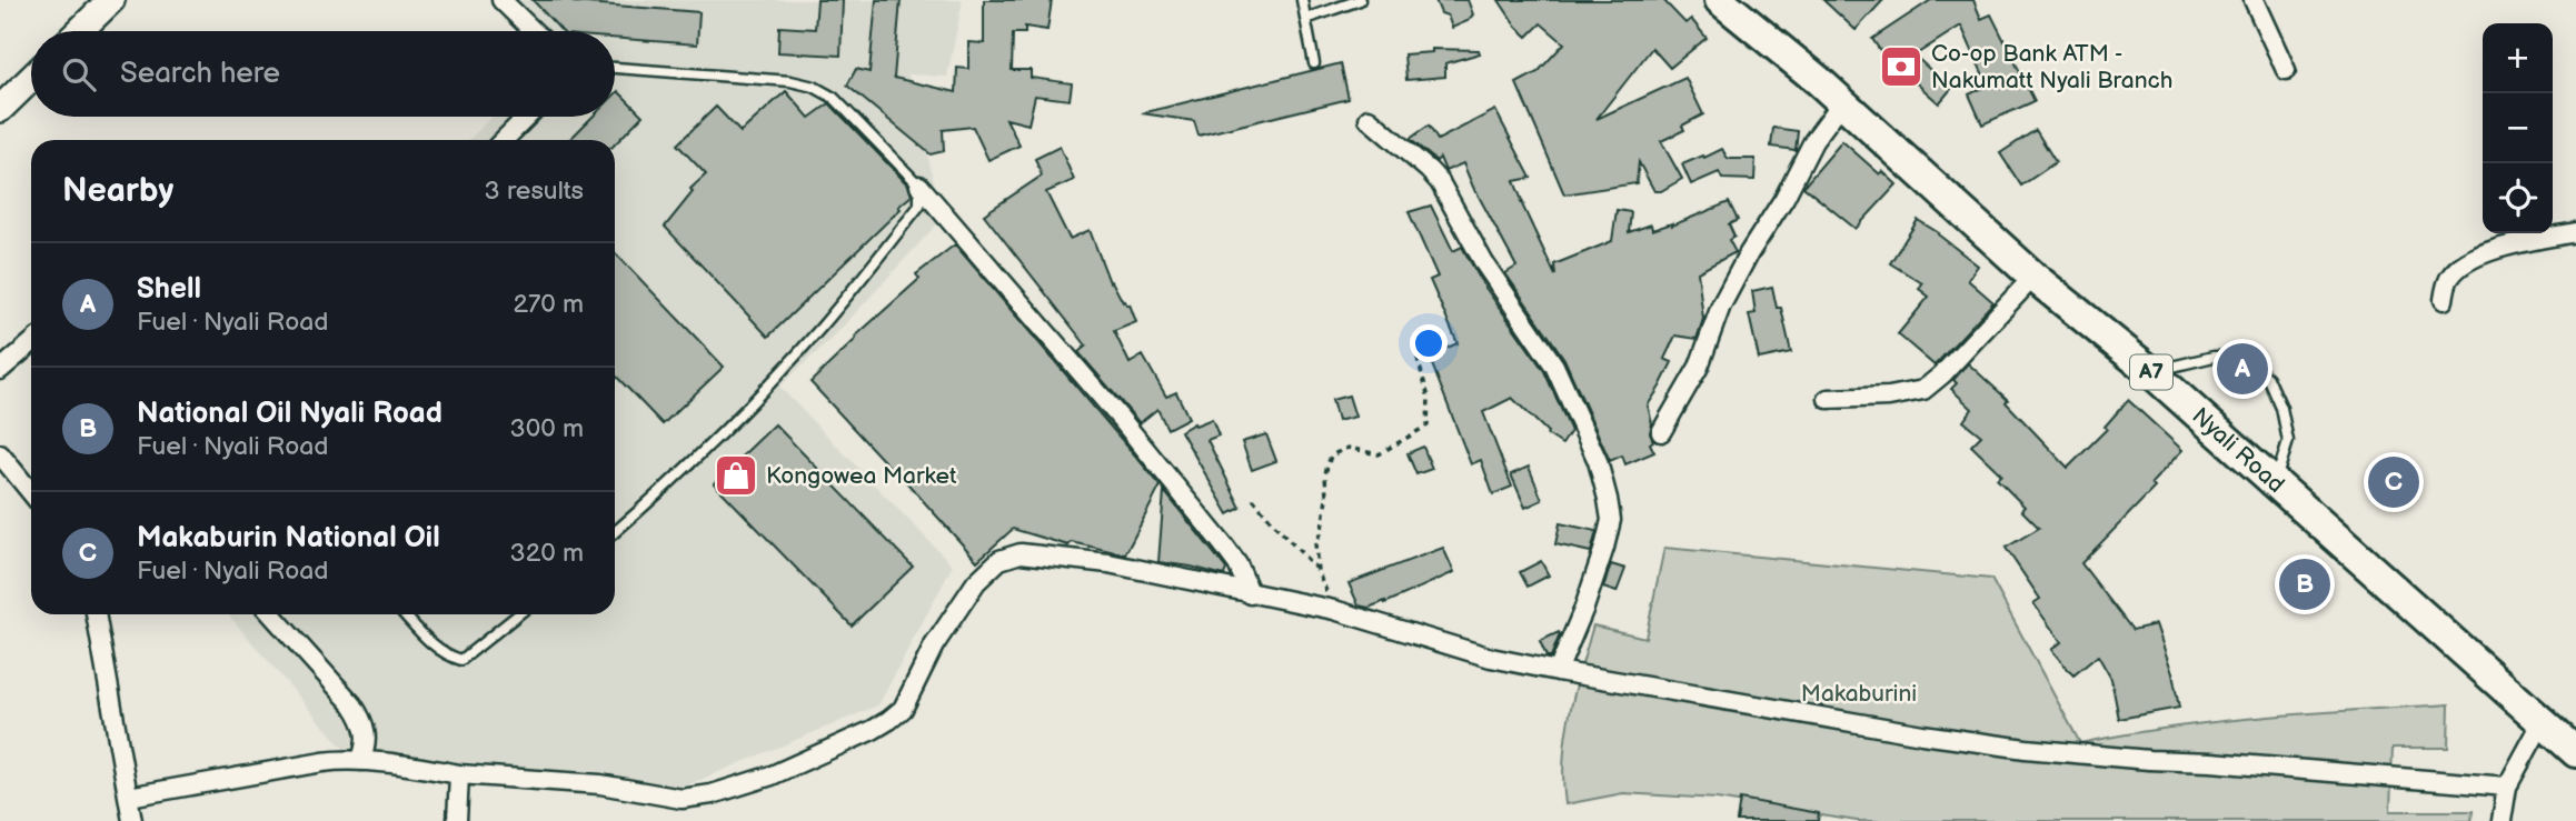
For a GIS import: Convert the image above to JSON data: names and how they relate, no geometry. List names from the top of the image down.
{
  "streets": {
    "highway": ["A7", "Nyali Road"]
  },
  "parks": ["Makaburini"],
  "places": {
    "bank": ["Co-op Bank ATM - Nakumatt Nyali Branch"],
    "shop": ["Kongowea Market"]
  },
  "page": {
    "map_buttons": ["+", "−"],
    "search": "Search here",
    "heading": ["Nearby", "3 results"],
    "list": [
      {
        "mark": "A",
        "name": "Shell",
        "note": "Fuel · Nyali Road",
        "value": "270 m"
      },
      {
        "mark": "B",
        "name": "National Oil Nyali Road",
        "note": "Fuel · Nyali Road",
        "value": "300 m"
      },
      {
        "mark": "C",
        "name": "Makaburin National Oil",
        "note": "Fuel · Nyali Road",
        "value": "320 m"
      }
    ],
    "pins": ["A", "C", "B"]
  }
}
